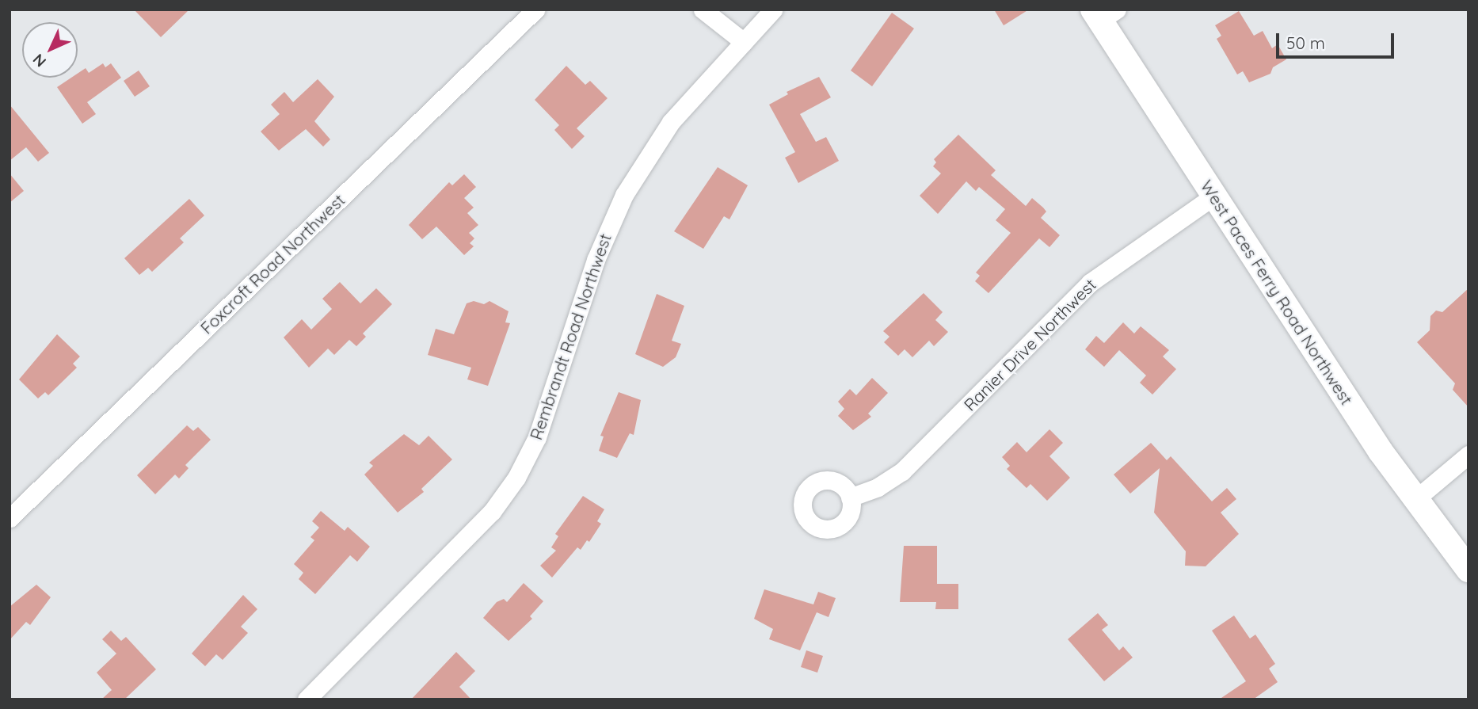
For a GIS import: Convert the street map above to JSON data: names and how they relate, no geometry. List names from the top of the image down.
{
  "streets": {
    "main road": ["West Paces Ferry Road Northwest"],
    "street": ["Foxcroft Road Northwest", "Rembrandt Road Northwest", "Ranier Drive Northwest"]
  },
  "crossings": [
    ["West Paces Ferry Road Northwest", "Ranier Drive Northwest"]
  ],
  "scale_bar": "50 m",
  "north": "bottom left"
}
